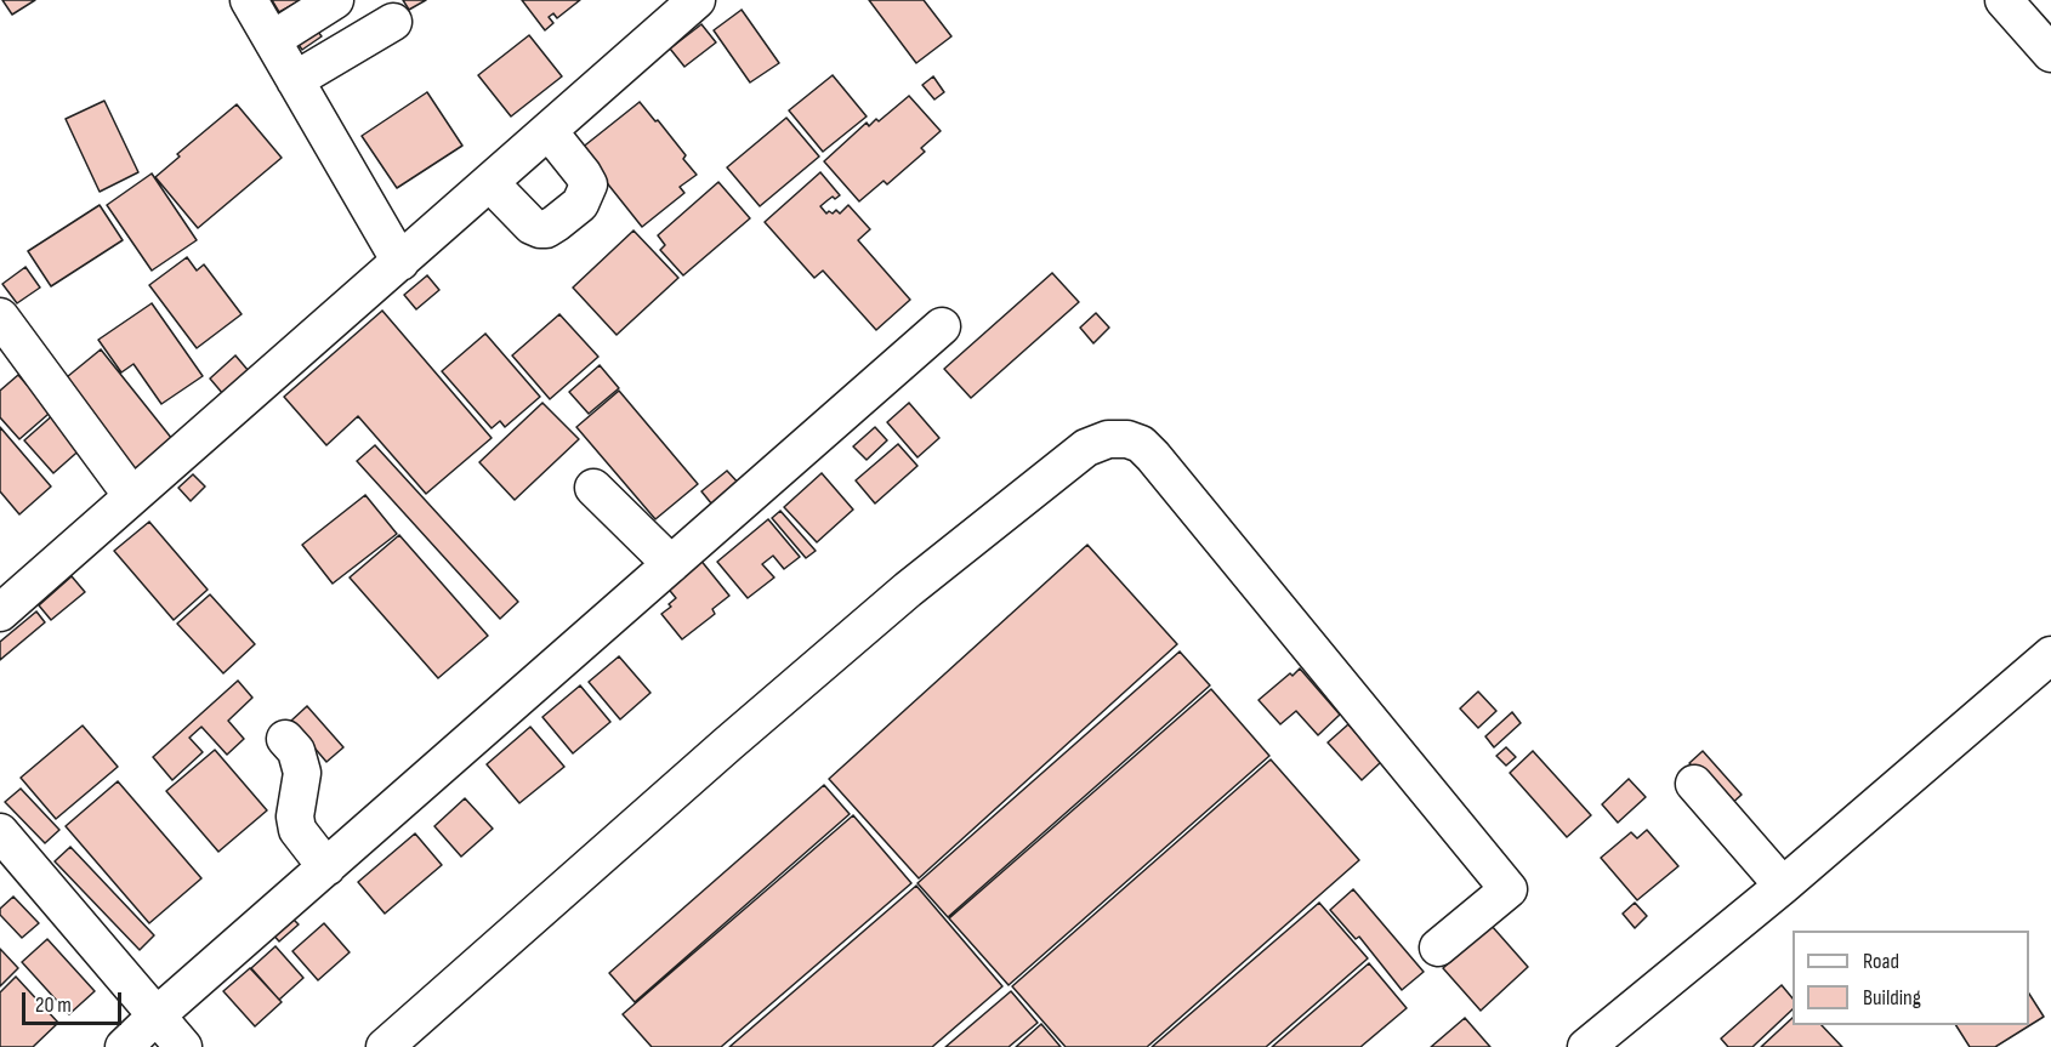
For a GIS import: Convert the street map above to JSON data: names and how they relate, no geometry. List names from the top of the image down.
{
  "legend": ["Road", "Building"],
  "scale_bar": "20 m"
}
